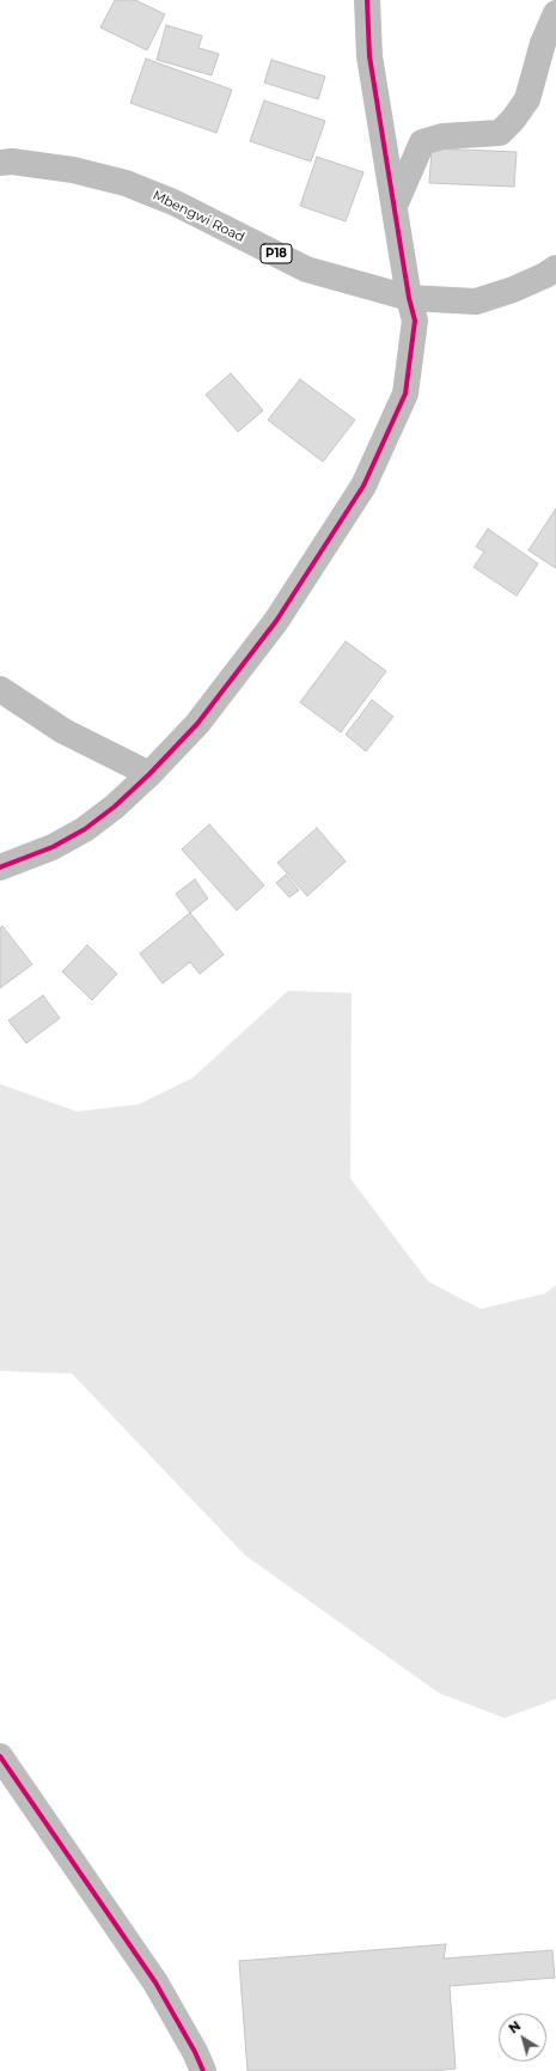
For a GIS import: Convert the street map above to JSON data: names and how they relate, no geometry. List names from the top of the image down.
{
  "streets": {
    "street": ["Mbengwi Road", "P18"]
  },
  "north": "top left"
}
